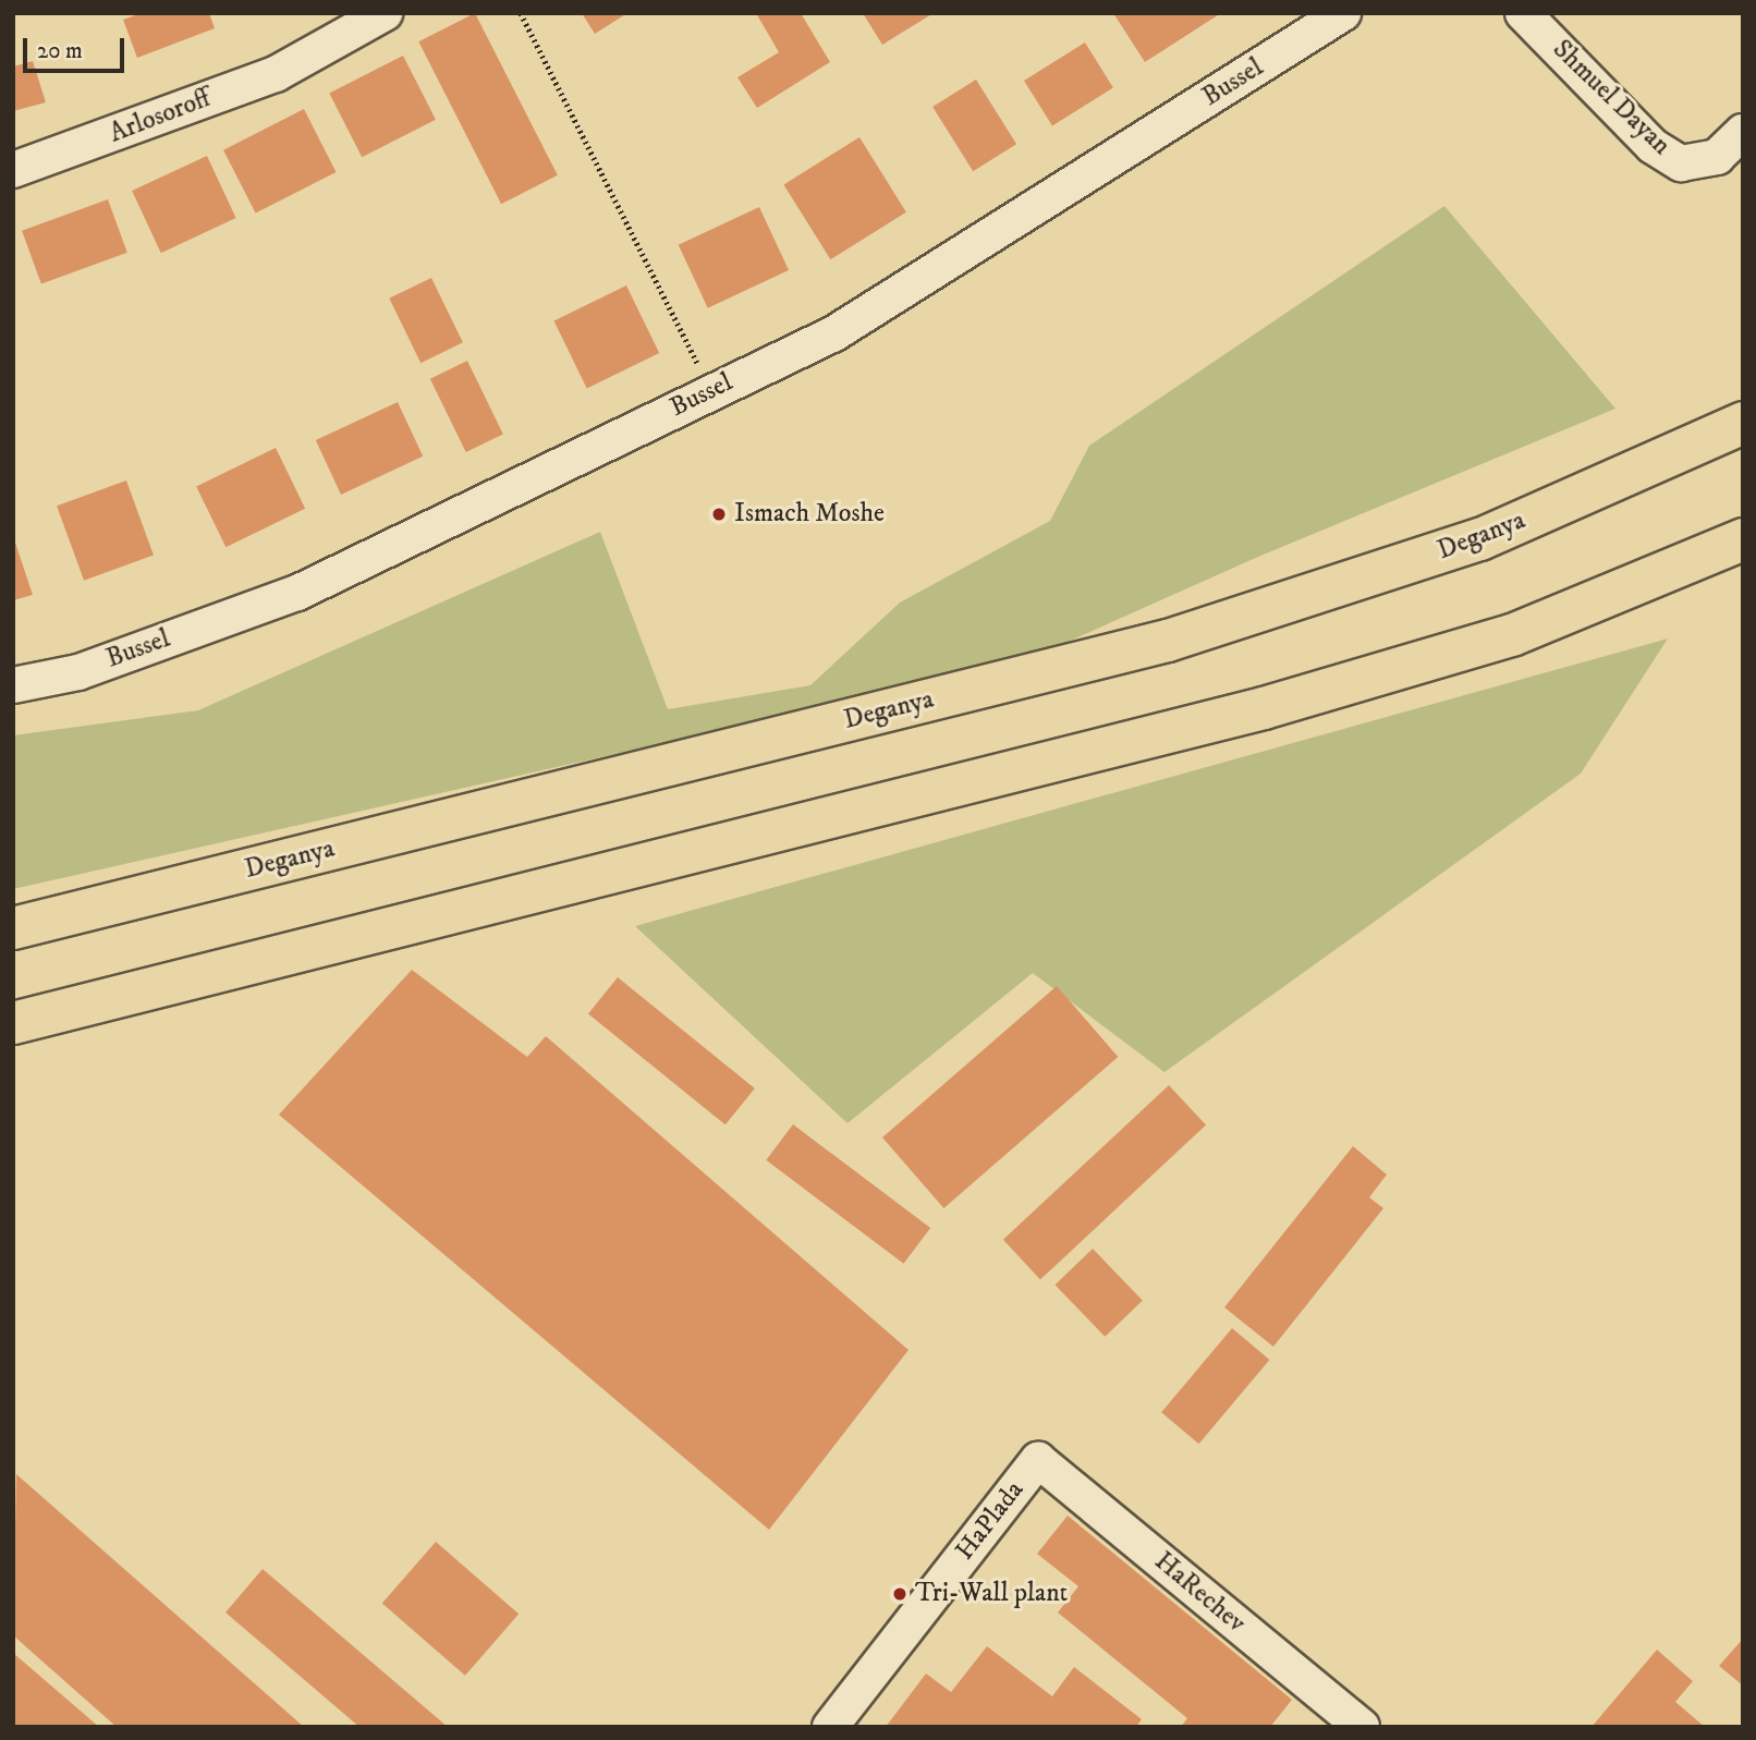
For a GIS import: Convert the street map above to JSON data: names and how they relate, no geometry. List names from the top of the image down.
{
  "streets": {
    "main road": ["Deganya"],
    "street": [
      "Bussel",
      "Shmuel Dayan",
      "Arlosoroff",
      "HaPlada",
      "HaRechev"
    ]
  },
  "crossings": [
    ["HaPlada", "HaRechev"]
  ],
  "places": ["Ismach Moshe", "Tri-Wall plant"],
  "scale_bar": "20 m"
}
